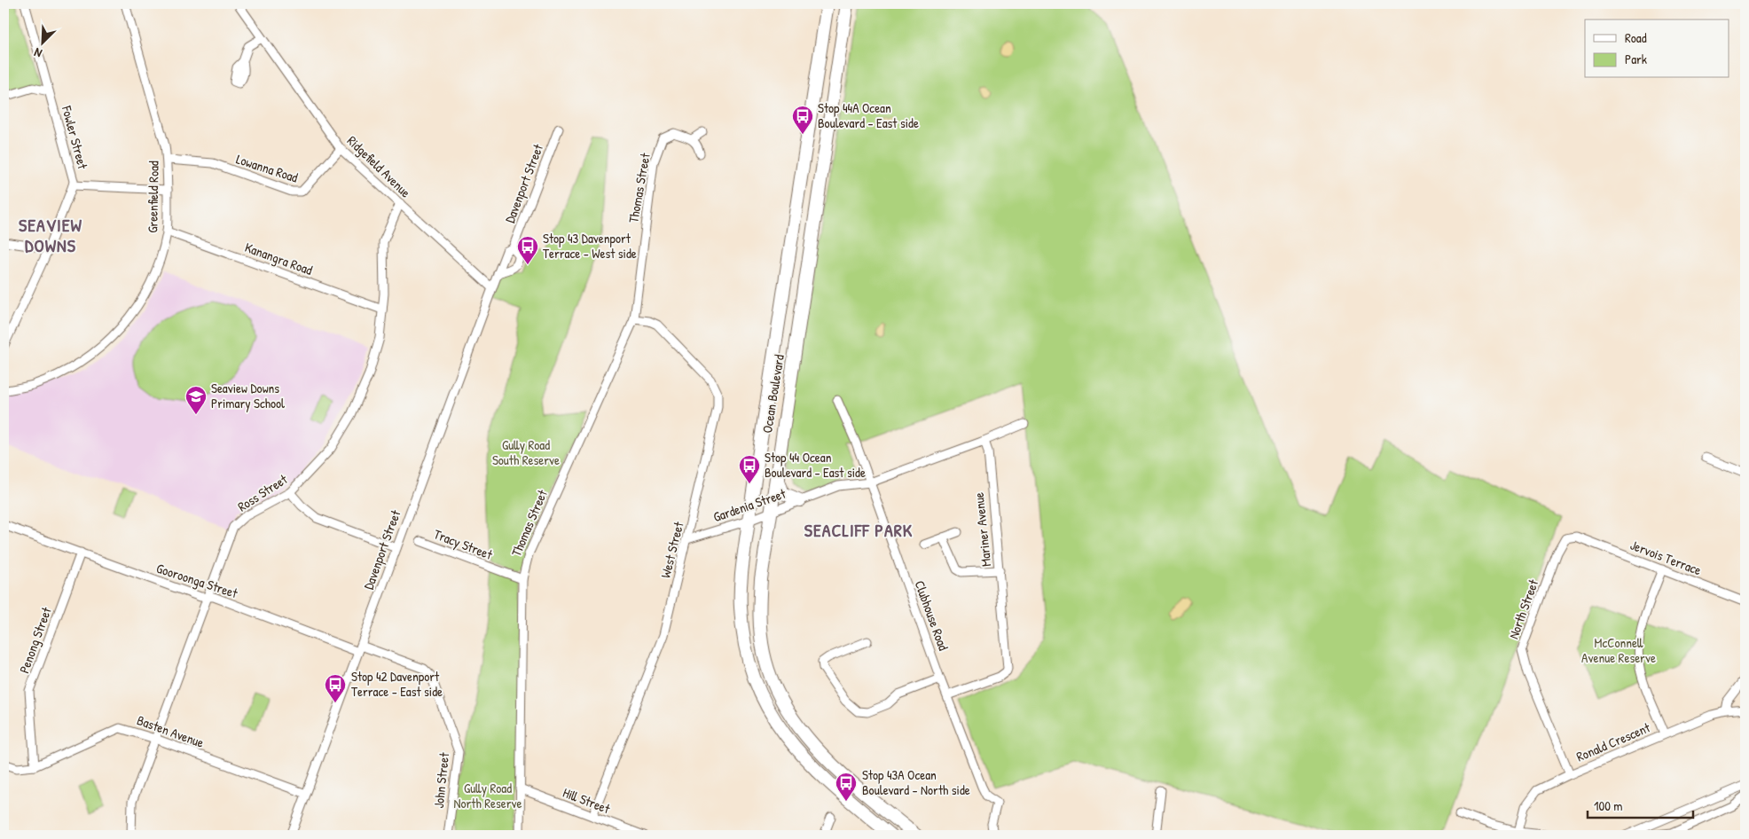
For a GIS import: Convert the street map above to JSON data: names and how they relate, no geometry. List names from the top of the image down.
{
  "streets": {
    "main road": ["Ocean Boulevard"],
    "street": [
      "Fowler Street",
      "Ridgefield Avenue",
      "Lowanna Road",
      "Davenport Street",
      "Thomas Street",
      "Greenfield Road",
      "Kanangra Road",
      "Ross Street",
      "Gardenia Street",
      "Mariner Avenue",
      "Tracy Street",
      "West Street",
      "Jervois Terrace",
      "Gooroonga Street",
      "North Street",
      "Clubhouse Road",
      "Penong Street",
      "Basten Avenue",
      "Ronald Crescent",
      "John Street",
      "Hill Street"
    ]
  },
  "crossings": [
    ["Ridgefield Avenue", "Lowanna Road"],
    ["Ridgefield Avenue", "Davenport Street"],
    ["Ridgefield Avenue", "Ross Street"],
    ["Lowanna Road", "Greenfield Road"],
    ["Davenport Street", "Gooroonga Street"],
    ["Davenport Street", "Basten Avenue"],
    ["Davenport Street", "John Street"],
    ["Thomas Street", "Tracy Street"],
    ["Thomas Street", "West Street"],
    ["Thomas Street", "Hill Street"],
    ["Greenfield Road", "Kanangra Road"],
    ["Kanangra Road", "Ross Street"],
    ["Ocean Boulevard", "Gardenia Street"],
    ["Ross Street", "Gooroonga Street"],
    ["Ross Street", "Basten Avenue"],
    ["Gardenia Street", "West Street"],
    ["Gardenia Street", "Clubhouse Road"],
    ["Mariner Avenue", "Clubhouse Road"],
    ["West Street", "Hill Street"],
    ["Jervois Terrace", "North Street"],
    ["Gooroonga Street", "Penong Street"],
    ["Gooroonga Street", "John Street"],
    ["North Street", "Ronald Crescent"],
    ["Penong Street", "Basten Avenue"]
  ],
  "districts": ["SEAVIEW DOWNS", "SEACLIFF PARK"],
  "parks": ["Gully Road South Reserve", "McConnell Avenue Reserve", "Gully Road North Reserve"],
  "places": {
    "bus stop": [
      "Stop 44A Ocean Boulevard - East side",
      "Stop 43 Davenport Terrace - West side",
      "Stop 44 Ocean Boulevard - East side",
      "Stop 42 Davenport Terrace - East side",
      "Stop 43A Ocean Boulevard - North side"
    ],
    "school or university": ["Seaview Downs Primary School"]
  },
  "legend": ["Road", "Park"],
  "scale_bar": "100 m",
  "north": "bottom left"
}
